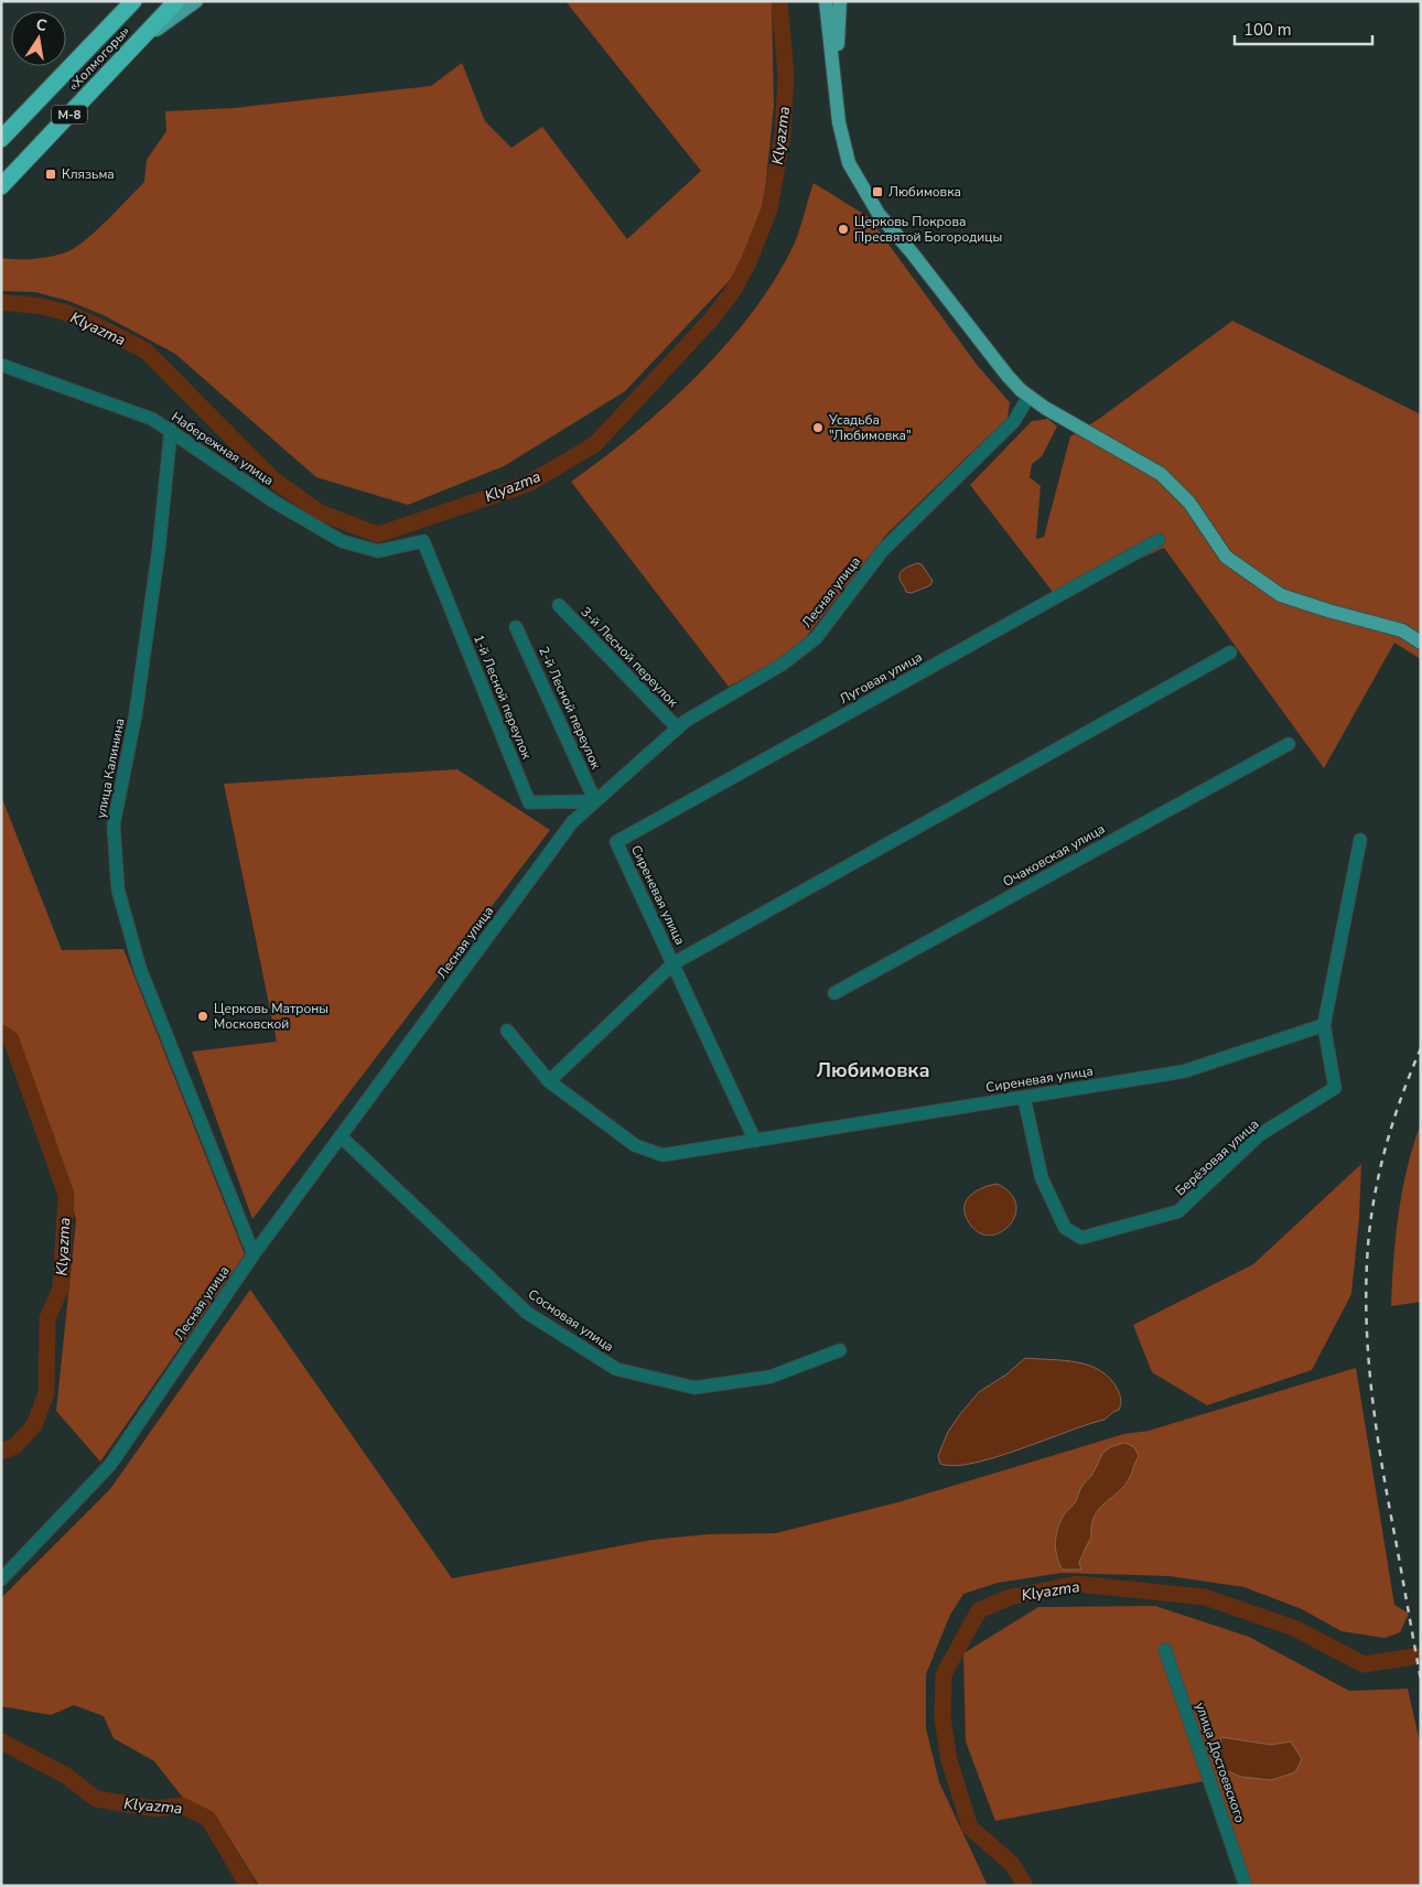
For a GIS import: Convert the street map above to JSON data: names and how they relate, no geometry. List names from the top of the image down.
{
  "streets": {
    "highway": ["«Холмогоры»", "М-8"],
    "street": [
      "Набережная улица",
      "Лесная улица",
      "3-й Лесной переулок",
      "Луговая улица",
      "1-й Лесной переулок",
      "2-й Лесной переулок",
      "улица Калинина",
      "Очаковская улица",
      "Сиреневая улица",
      "Берёзовая улица",
      "Сосновая улица",
      "улица Достоевского"
    ]
  },
  "crossings": [
    ["Набережная улица", "1-й Лесной переулок"],
    ["Набережная улица", "улица Калинина"],
    ["Лесная улица", "3-й Лесной переулок"],
    ["Лесная улица", "1-й Лесной переулок"],
    ["Лесная улица", "2-й Лесной переулок"],
    ["Лесная улица", "улица Калинина"],
    ["Лесная улица", "Сосновая улица"],
    ["Луговая улица", "Сиреневая улица"],
    ["1-й Лесной переулок", "2-й Лесной переулок"],
    ["Сиреневая улица", "Берёзовая улица"]
  ],
  "districts": ["Любимовка"],
  "water": ["Klyazma"],
  "places": {
    "transit": ["Клязьма", "Любимовка"],
    "other": ["Церковь Покрова Пресвятой Богородицы", "Усадьба \"Любимовка\"", "Церковь Матроны Московской"]
  },
  "scale_bar": "100 m",
  "north": "top"
}
